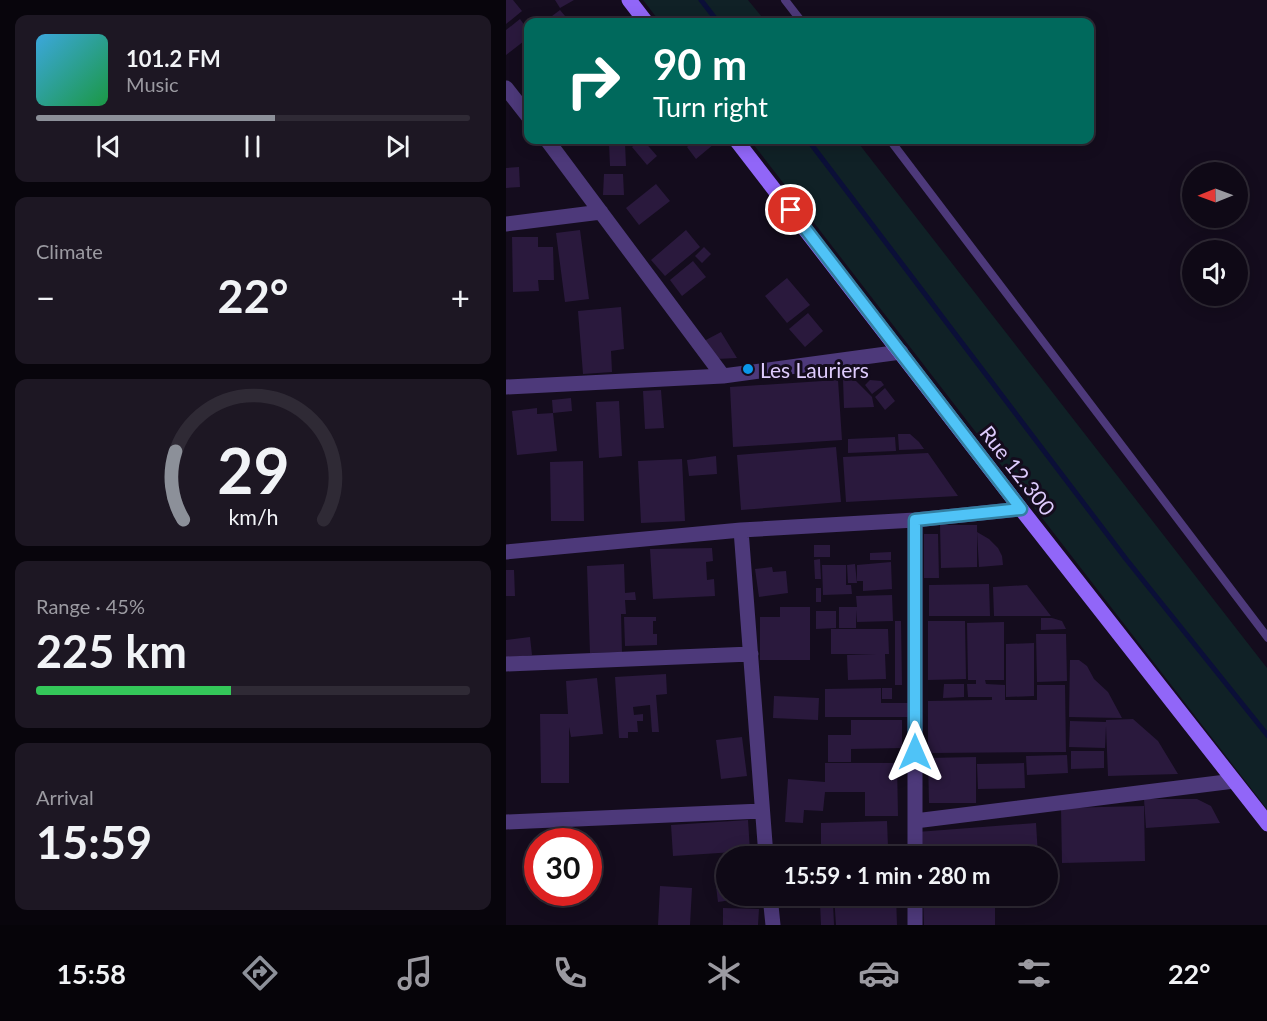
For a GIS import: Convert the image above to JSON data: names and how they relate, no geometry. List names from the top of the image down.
{
  "streets": {
    "street": ["Rue 12.300"]
  },
  "places": ["Les Lauriers"],
  "north": "left",
  "page": {
    "turn": ["90 m", "Turn right"],
    "song": ["101.2 FM", "Music"],
    "tile": [
      "Climate",
      ["Range · 45%", "225 km"],
      ["Arrival", "15:59"]
    ],
    "heat": ["−", "22°", "+"],
    "limit": "30",
    "trip": "15:59 · 1 min · 280 m",
    "tabs": ["15:58", "22°"],
    "gauge": ["29", "km/h"]
  }
}
